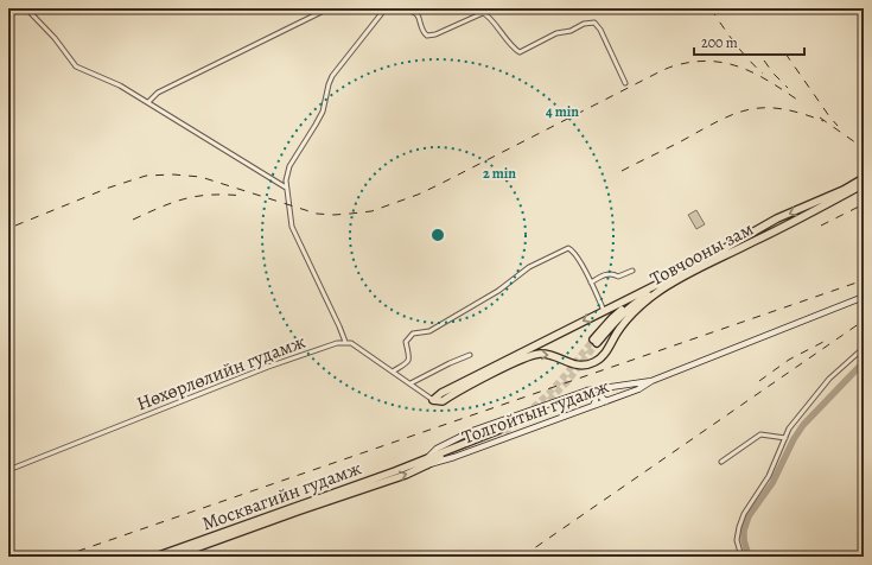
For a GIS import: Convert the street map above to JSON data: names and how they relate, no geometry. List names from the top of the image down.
{
  "streets": {
    "highway": ["Товчооны зам", "Москвагийн гудамж"],
    "main road": ["Толгойтын гудамж"],
    "street": ["Нөхөрлөлийн гудамж"]
  },
  "crossings": [
    ["Толгойтын гудамж", "Москвагийн гудамж"]
  ],
  "scale_bar": "200 m",
  "rings": ["4 min", "2 min"]
}
